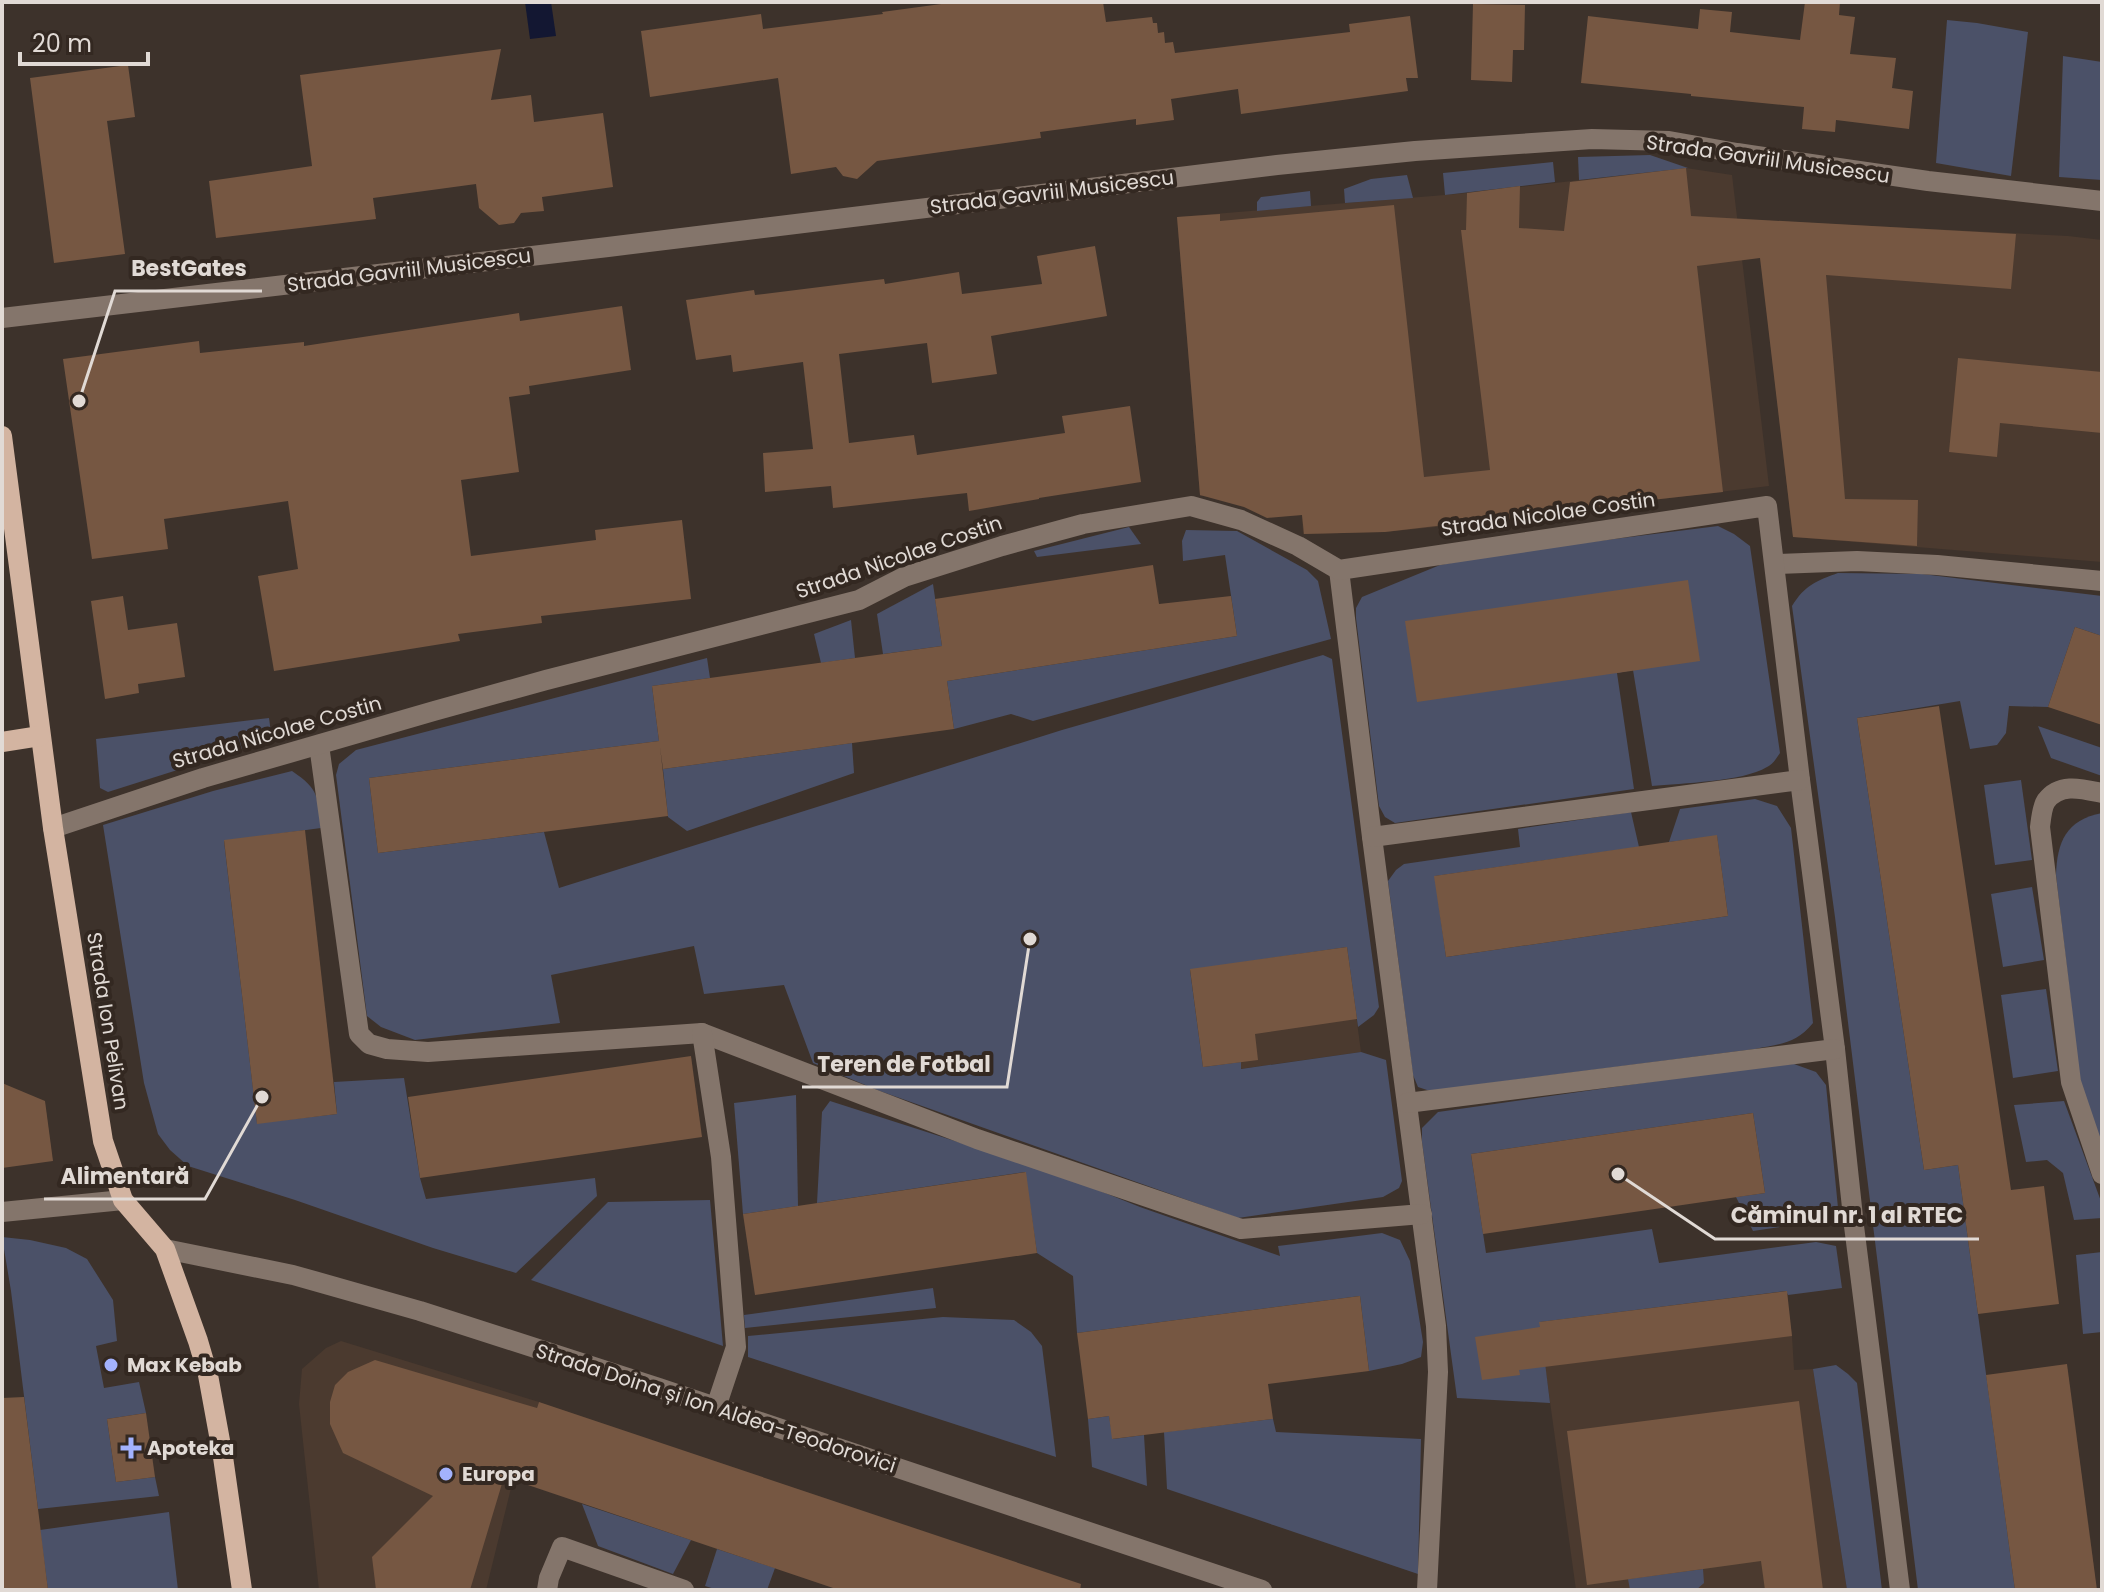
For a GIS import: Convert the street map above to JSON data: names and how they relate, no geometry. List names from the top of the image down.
{
  "streets": {
    "main road": ["Strada Ion Pelivan"],
    "street": ["Strada Gavriil Musicescu", "Strada Nicolae Costin", "Strada Doina și Ion Aldea-Teodorovici"]
  },
  "crossings": [
    ["Strada Nicolae Costin", "Strada Ion Pelivan"],
    ["Strada Ion Pelivan", "Strada Doina și Ion Aldea-Teodorovici"]
  ],
  "places": {
    "other": [
      "BestGates",
      "Teren de Fotbal",
      "Alimentară",
      "Căminul nr. 1 al RTEC",
      "Max Kebab",
      "Europa"
    ],
    "health": ["Apoteka"]
  },
  "scale_bar": "20 m"
}
